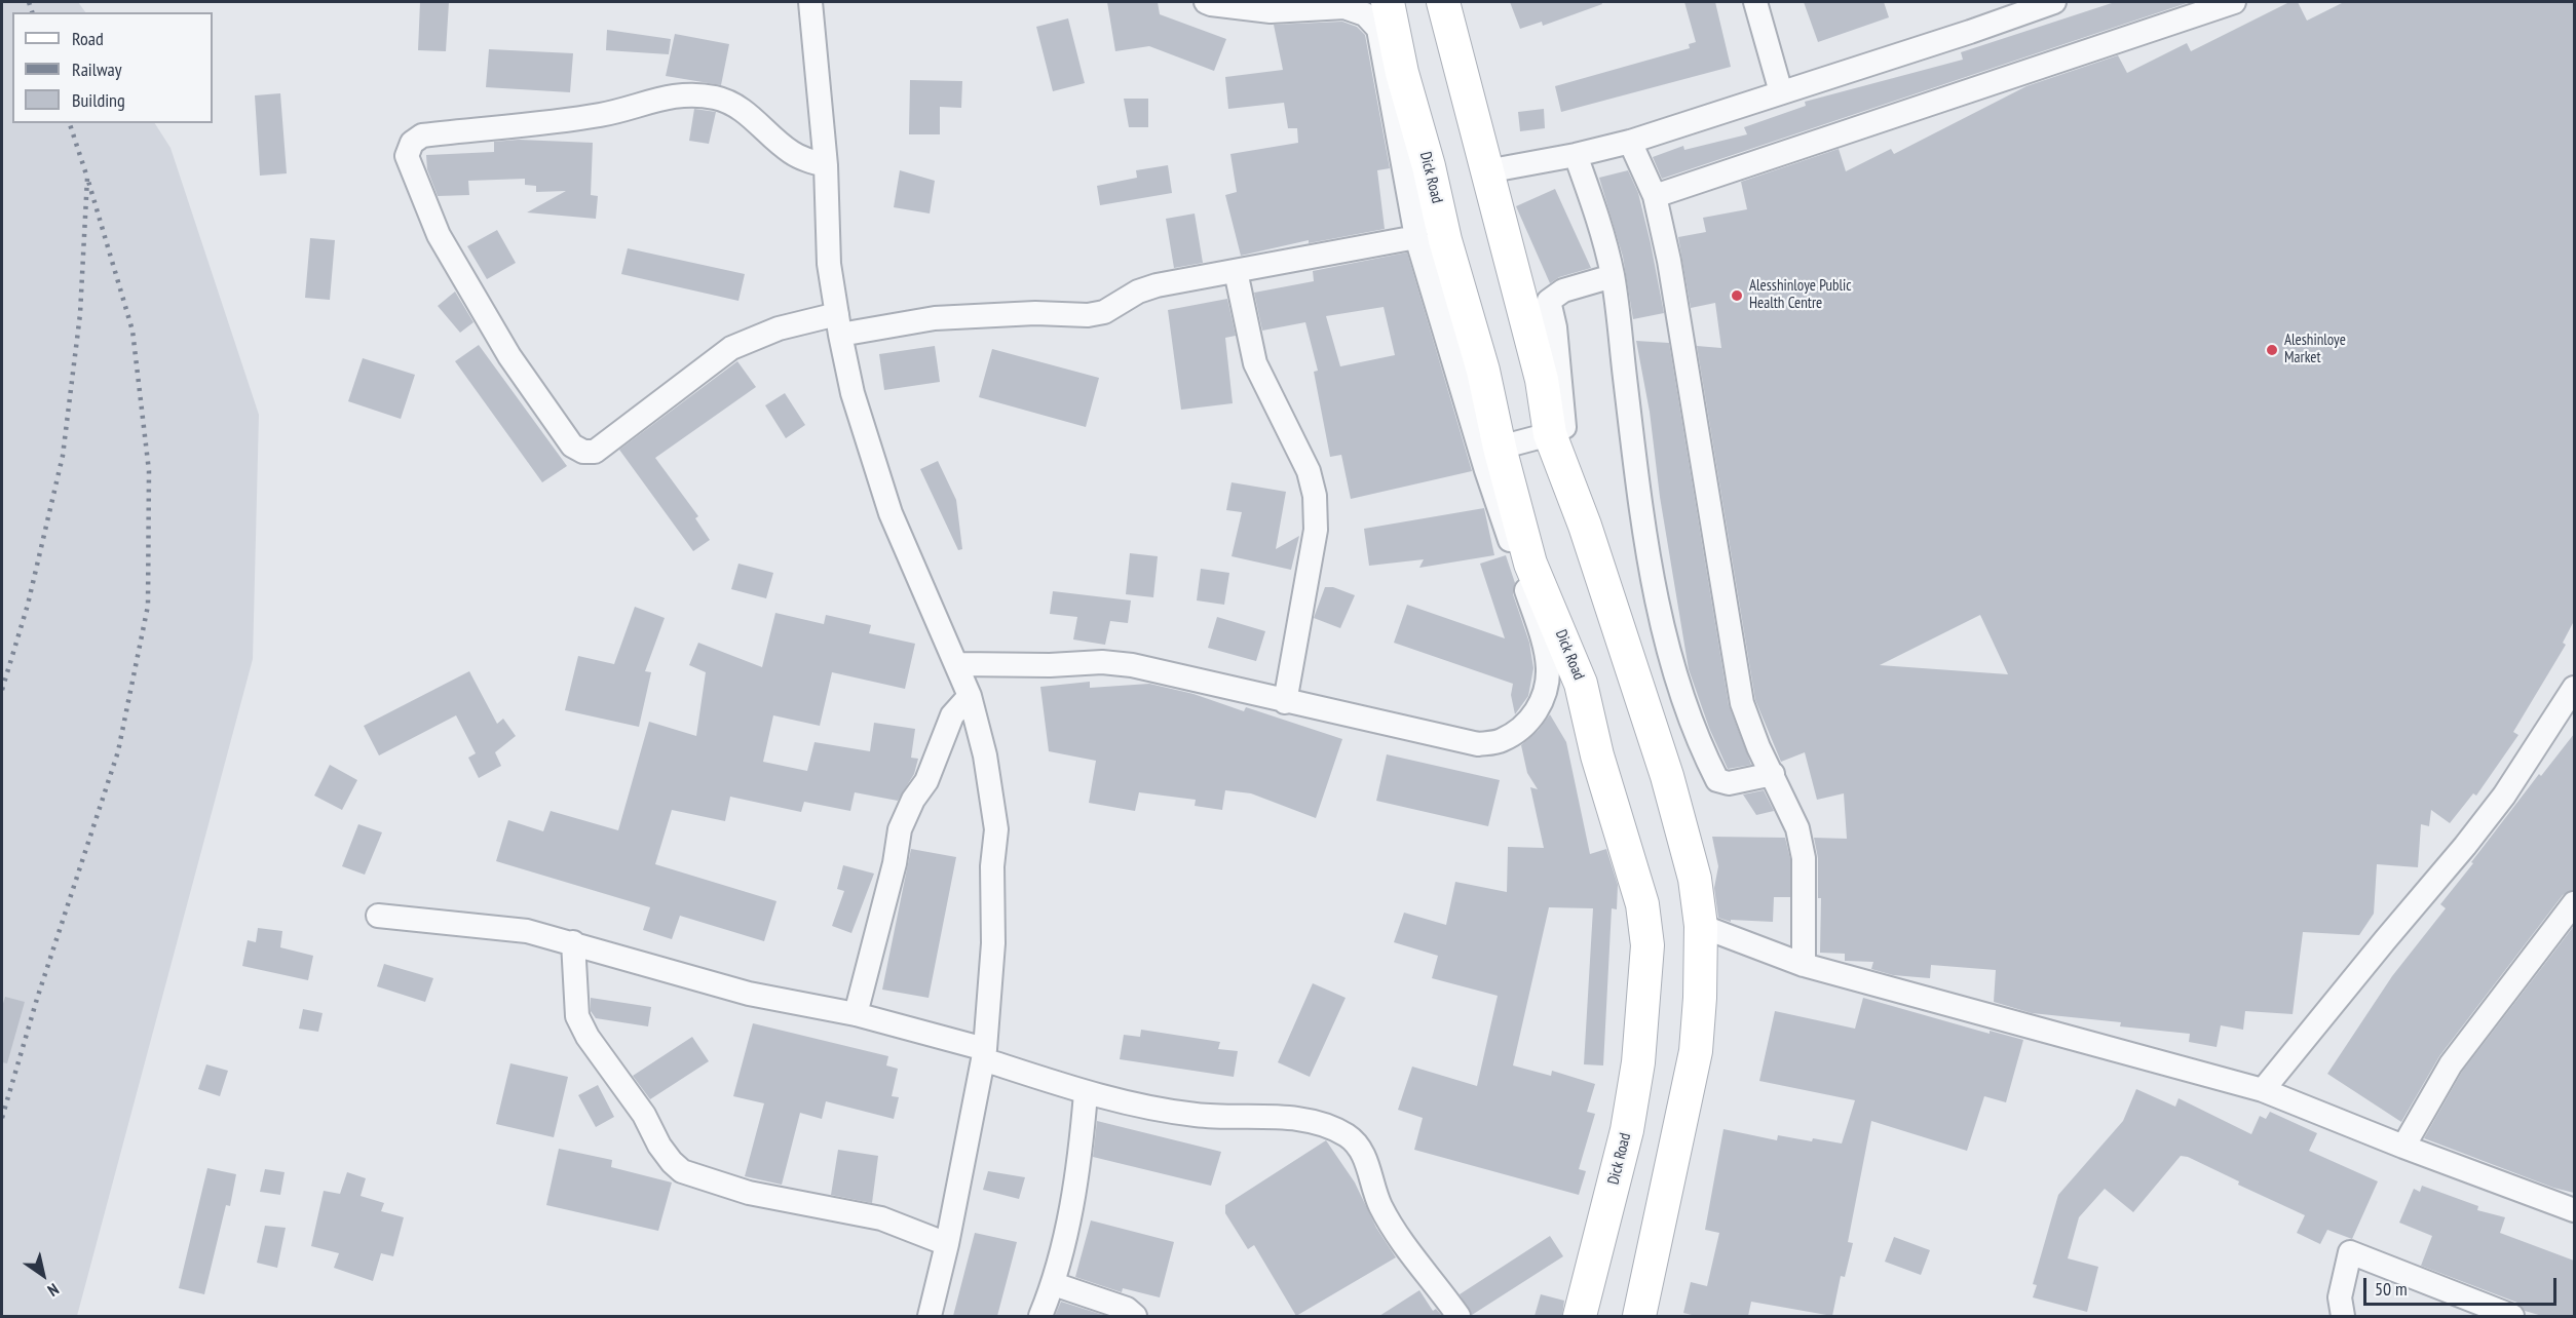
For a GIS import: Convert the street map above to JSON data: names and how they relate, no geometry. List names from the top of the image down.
{
  "streets": {
    "main road": ["Dick Road"]
  },
  "places": ["Alesshinloye Public Health Centre", "Aleshinloye Market"],
  "legend": ["Road", "Railway", "Building"],
  "scale_bar": "50 m",
  "north": "bottom right"
}
